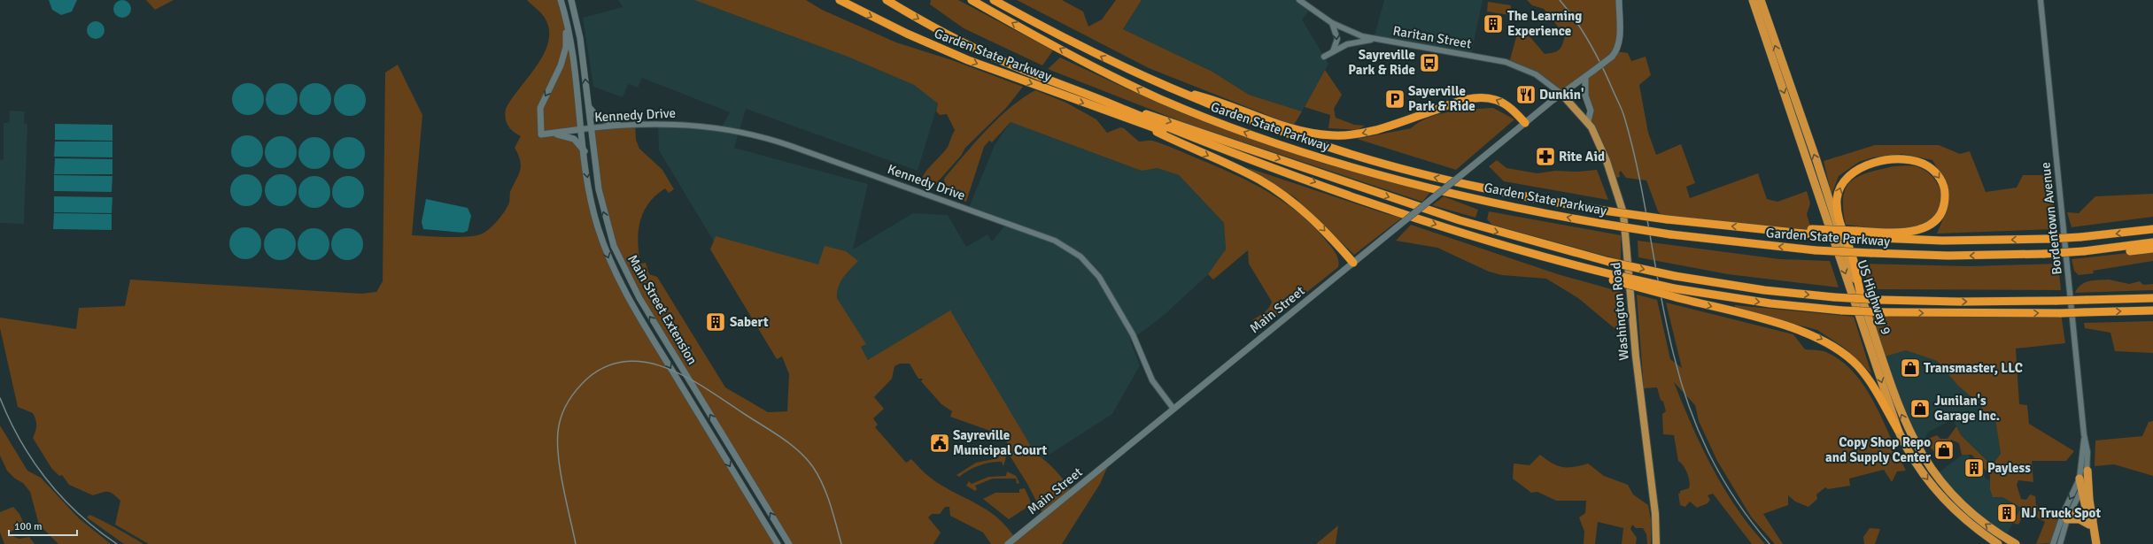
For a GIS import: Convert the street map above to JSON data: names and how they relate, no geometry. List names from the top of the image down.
{
  "streets": {
    "highway": ["Garden State Parkway", "US Highway 9"],
    "main road": ["Main Street Extension", "Main Street", "Washington Road"],
    "street": ["Raritan Street", "Kennedy Drive", "Bordentown Avenue"]
  },
  "crossings": [
    ["Raritan Street", "Main Street"],
    ["Raritan Street", "Washington Road"],
    ["Kennedy Drive", "Main Street Extension"],
    ["Kennedy Drive", "Main Street"],
    ["Main Street", "Washington Road"]
  ],
  "places": {
    "building": [
      "The Learning Experience",
      "Sabert",
      "Payless",
      "NJ Truck Spot"
    ],
    "bus stop": ["Sayreville Park & Ride"],
    "restaurant": ["Dunkin'"],
    "parking": ["Sayerville Park & Ride"],
    "pharmacy": ["Rite Aid"],
    "shop": ["Transmaster, LLC", "Junilan's Garage Inc.", "Copy Shop Repo and Supply Center"],
    "public building": ["Sayreville Municipal Court"]
  },
  "scale_bar": "100 m"
}
